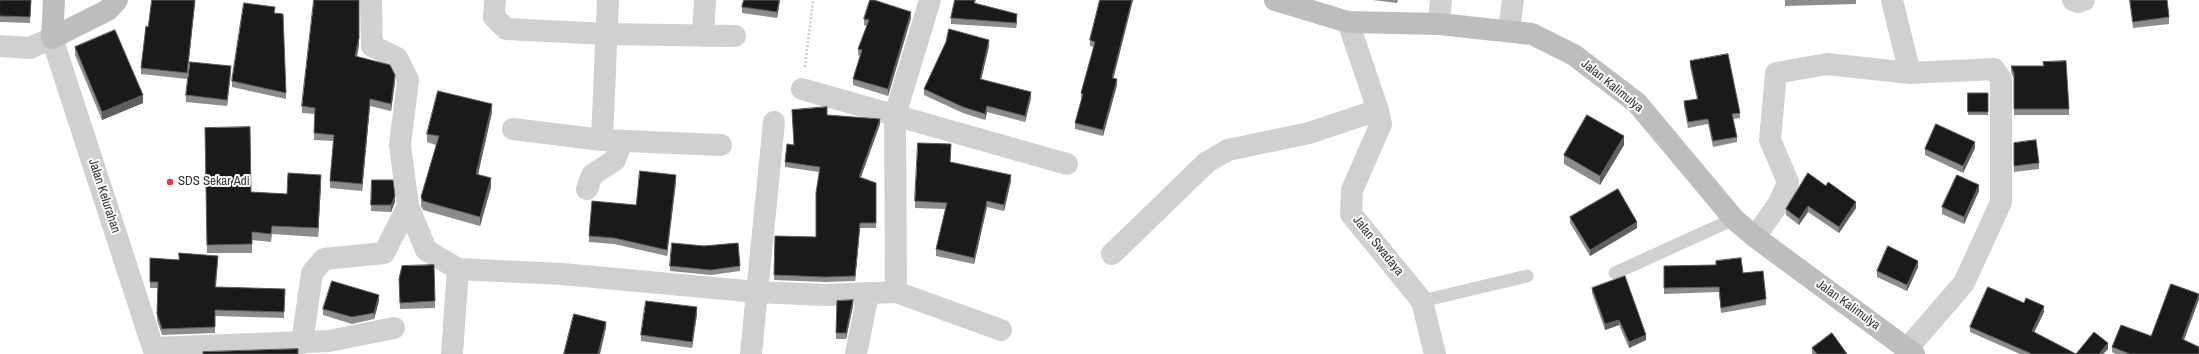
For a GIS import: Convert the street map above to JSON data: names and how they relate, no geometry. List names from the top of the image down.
{
  "streets": {
    "street": ["Jalan Kalimulya", "Jalan Kelurahan", "Jalan Swadaya"]
  },
  "crossings": [
    ["Jalan Kalimulya", "Jalan Swadaya"]
  ],
  "places": ["SDS Sekar Adi"]
}
